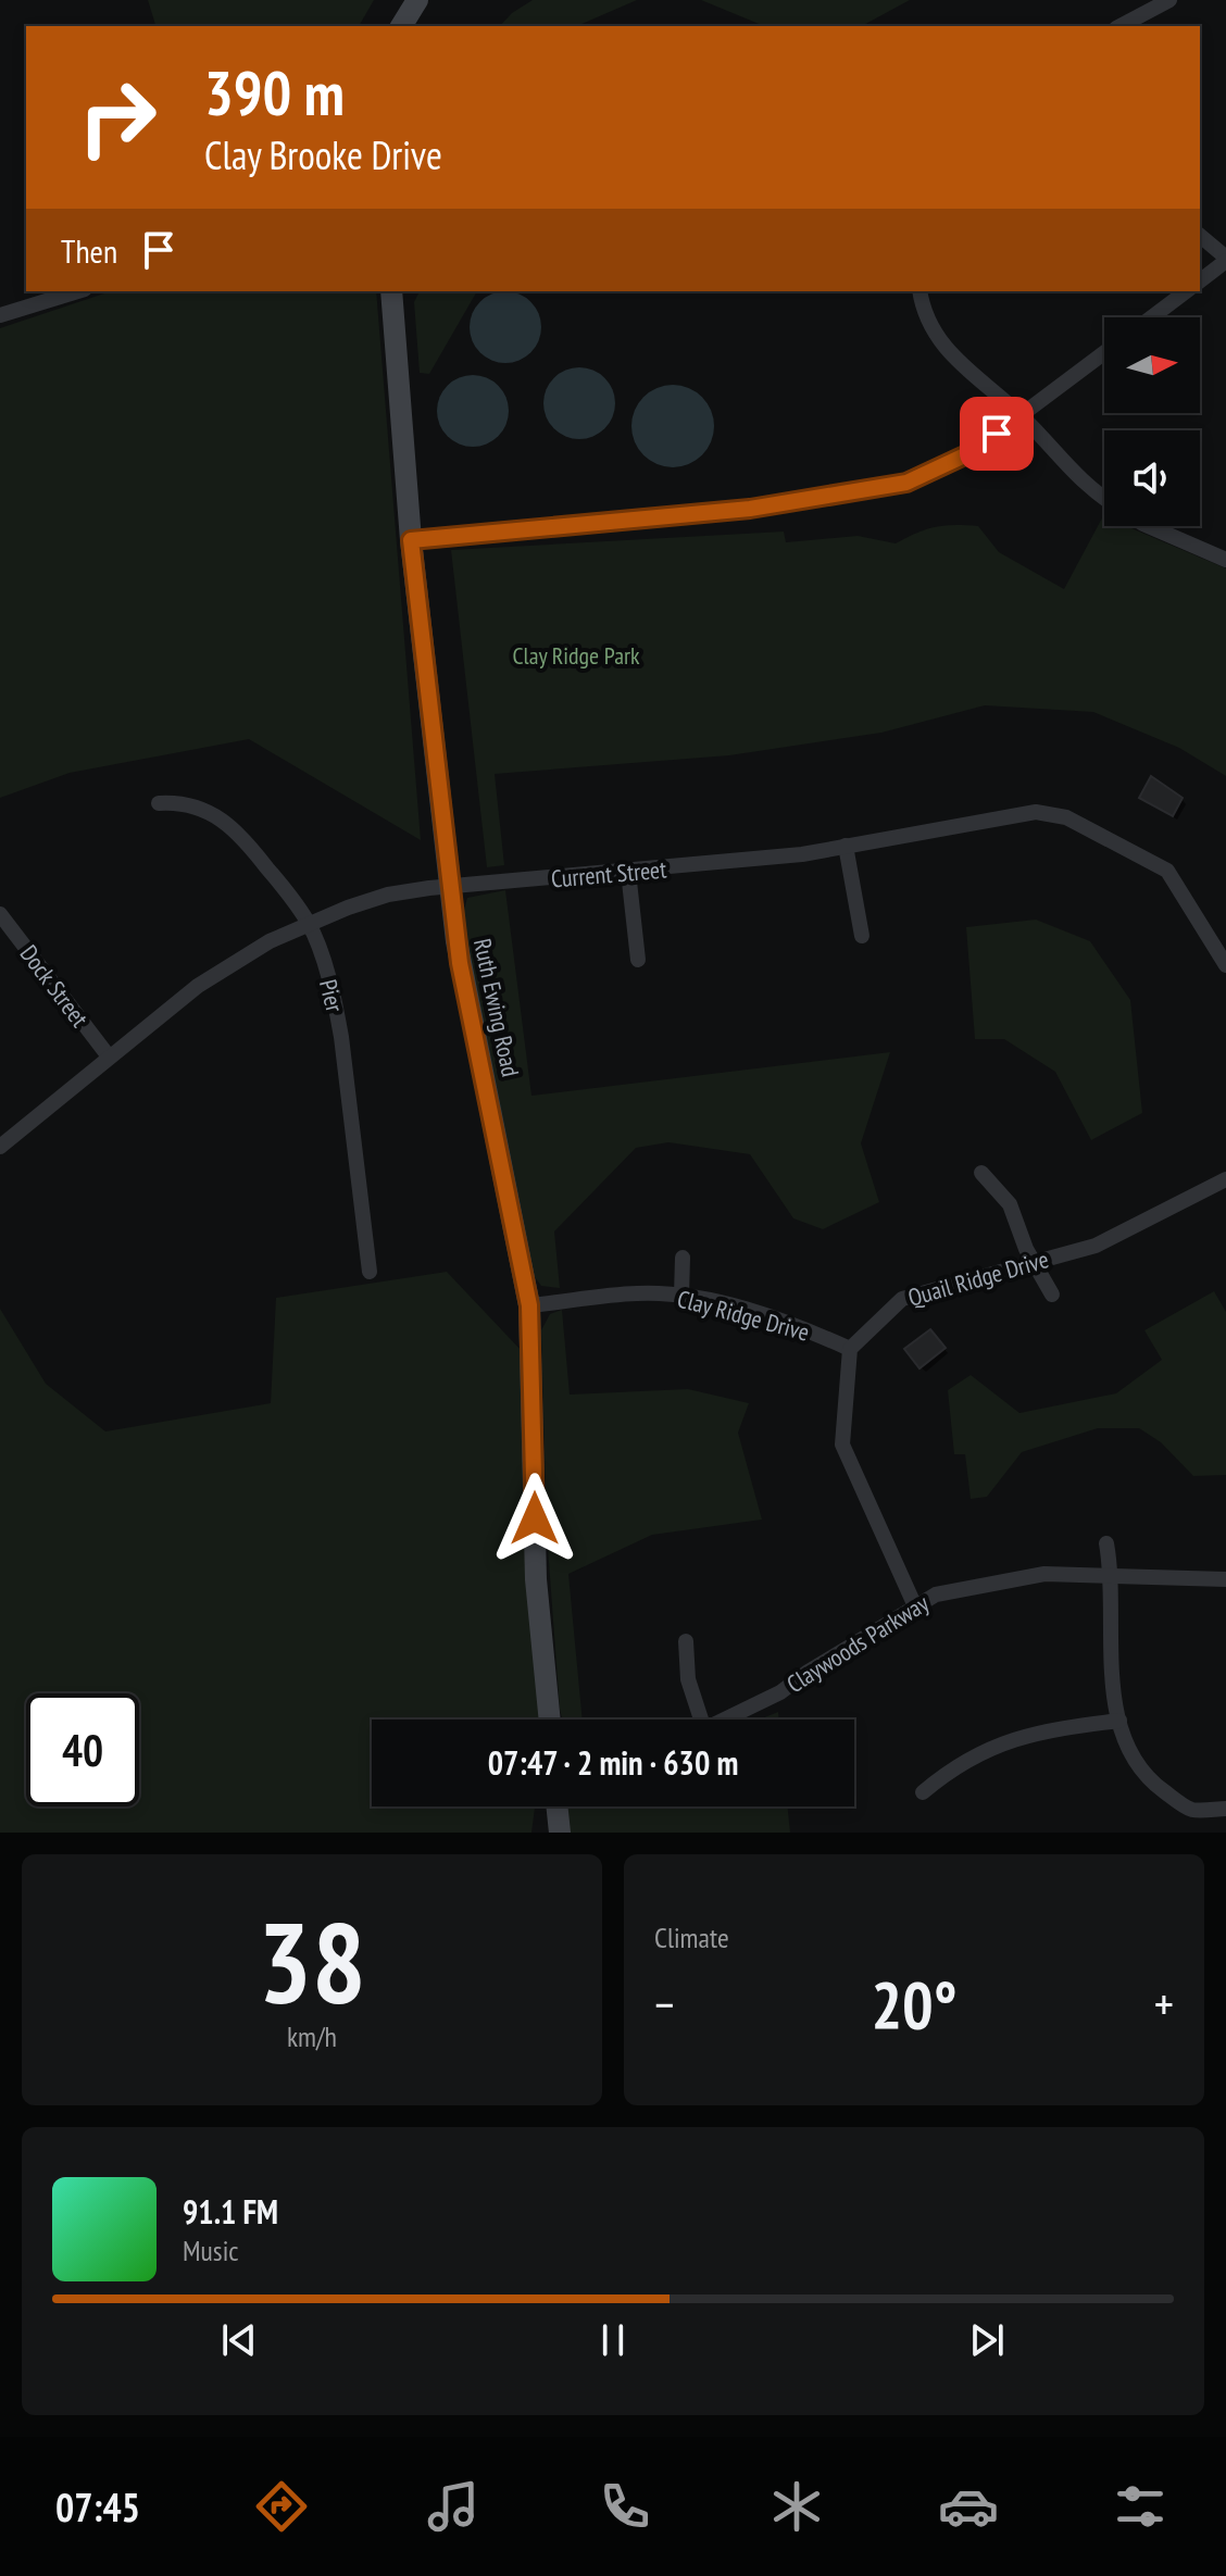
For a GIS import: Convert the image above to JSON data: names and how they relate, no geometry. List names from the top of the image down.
{
  "streets": {
    "street": [
      "Current Street",
      "Dock Street",
      "Pier",
      "Ruth Ewing Road",
      "Quail Ridge Drive",
      "Clay Ridge Drive",
      "Claywoods Parkway"
    ]
  },
  "crossings": [
    ["Current Street", "Dock Street"],
    ["Current Street", "Pier"],
    ["Current Street", "Ruth Ewing Road"],
    ["Ruth Ewing Road", "Clay Ridge Drive"],
    ["Quail Ridge Drive", "Clay Ridge Drive"]
  ],
  "parks": ["Clay Ridge Park"],
  "north": "right",
  "page": {
    "turn": ["390 m", "Clay Brooke Drive"],
    "then": "Then",
    "limit": "40",
    "trip": "07:47 · 2 min · 630 m",
    "tile": [
      ["38", "km/h"],
      "Climate"
    ],
    "heat": ["−", "20°", "+"],
    "song": ["91.1 FM", "Music"],
    "tabs": "07:45"
  }
}
